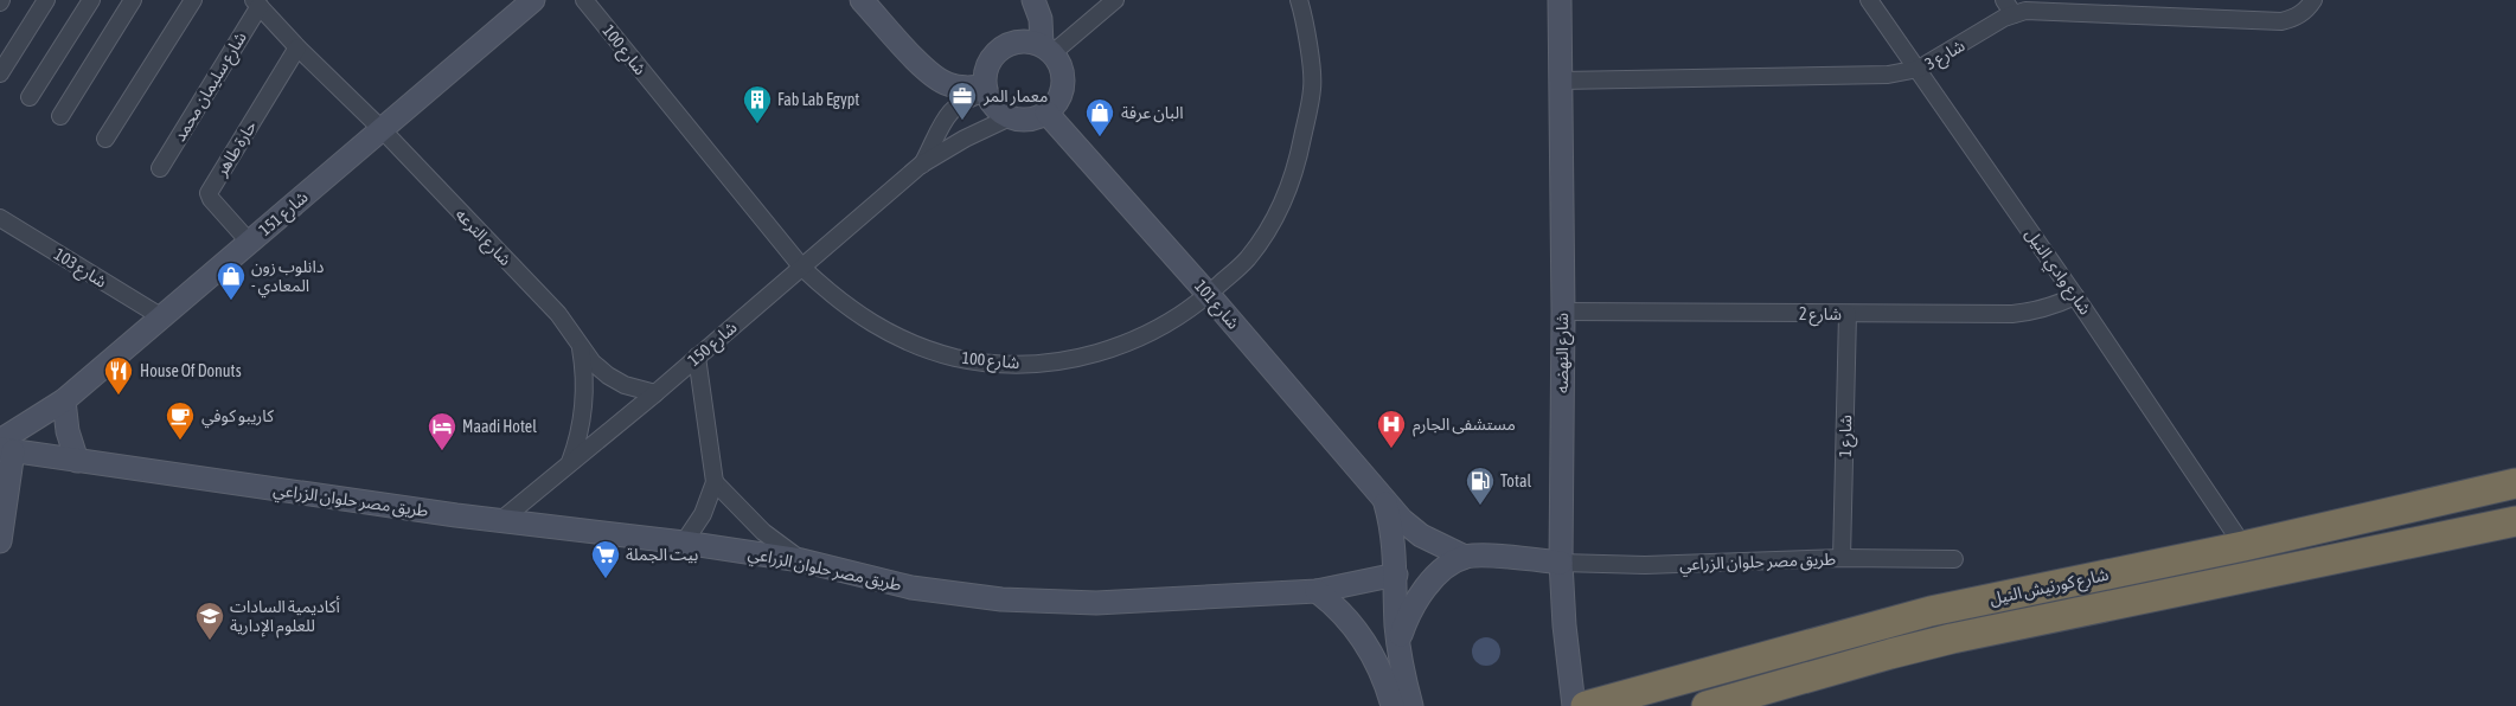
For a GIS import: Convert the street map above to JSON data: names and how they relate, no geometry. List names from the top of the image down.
{
  "streets": {
    "highway": ["شارع كورنيش النيل"],
    "main road": [
      "شارع 151",
      "شارع 101",
      "شارع النهضه",
      "طريق مصر حلوان الزراعي"
    ],
    "street": [
      "شارع 100",
      "شارع 3",
      "شارع سليمان محمد",
      "حارة طاهر",
      "شارع الترعه",
      "شارع 103",
      "شارع وادي النيل",
      "شارع 2",
      "شارع 150",
      "شارع 1"
    ]
  },
  "crossings": [
    ["شارع 100", "شارع 101"],
    ["شارع 100", "شارع 150"],
    ["شارع 3", "شارع وادي النيل"],
    ["شارع 3", "شارع النهضه"],
    ["شارع سليمان محمد", "شارع الترعه"],
    ["حارة طاهر", "شارع 151"],
    ["حارة طاهر", "شارع الترعه"],
    ["شارع 151", "شارع الترعه"],
    ["شارع 151", "شارع 103"],
    ["شارع 151", "طريق مصر حلوان الزراعي"],
    ["شارع الترعه", "شارع 150"],
    ["شارع وادي النيل", "شارع 2"],
    ["شارع وادي النيل", "شارع كورنيش النيل"],
    ["شارع 101", "شارع 150"],
    ["شارع 101", "طريق مصر حلوان الزراعي"],
    ["شارع 2", "شارع النهضه"],
    ["شارع 2", "شارع 1"],
    ["شارع 150", "طريق مصر حلوان الزراعي"],
    ["شارع النهضه", "طريق مصر حلوان الزراعي"],
    ["شارع 1", "طريق مصر حلوان الزراعي"]
  ],
  "places": {
    "office": ["معمار المر"],
    "building": ["Fab Lab Egypt"],
    "shop": ["البان عرفة", "دانلوب زون - المعادي"],
    "restaurant": ["House Of Donuts"],
    "cafe": ["كاريبو كوفي"],
    "hospital": ["مستشفى الجارم"],
    "hotel": ["Maadi Hotel"],
    "fuel station": ["Total"],
    "supermarket": ["بيت الجملة"],
    "school or university": ["أكاديمية السادات للعلوم الإدارية"]
  }
}
